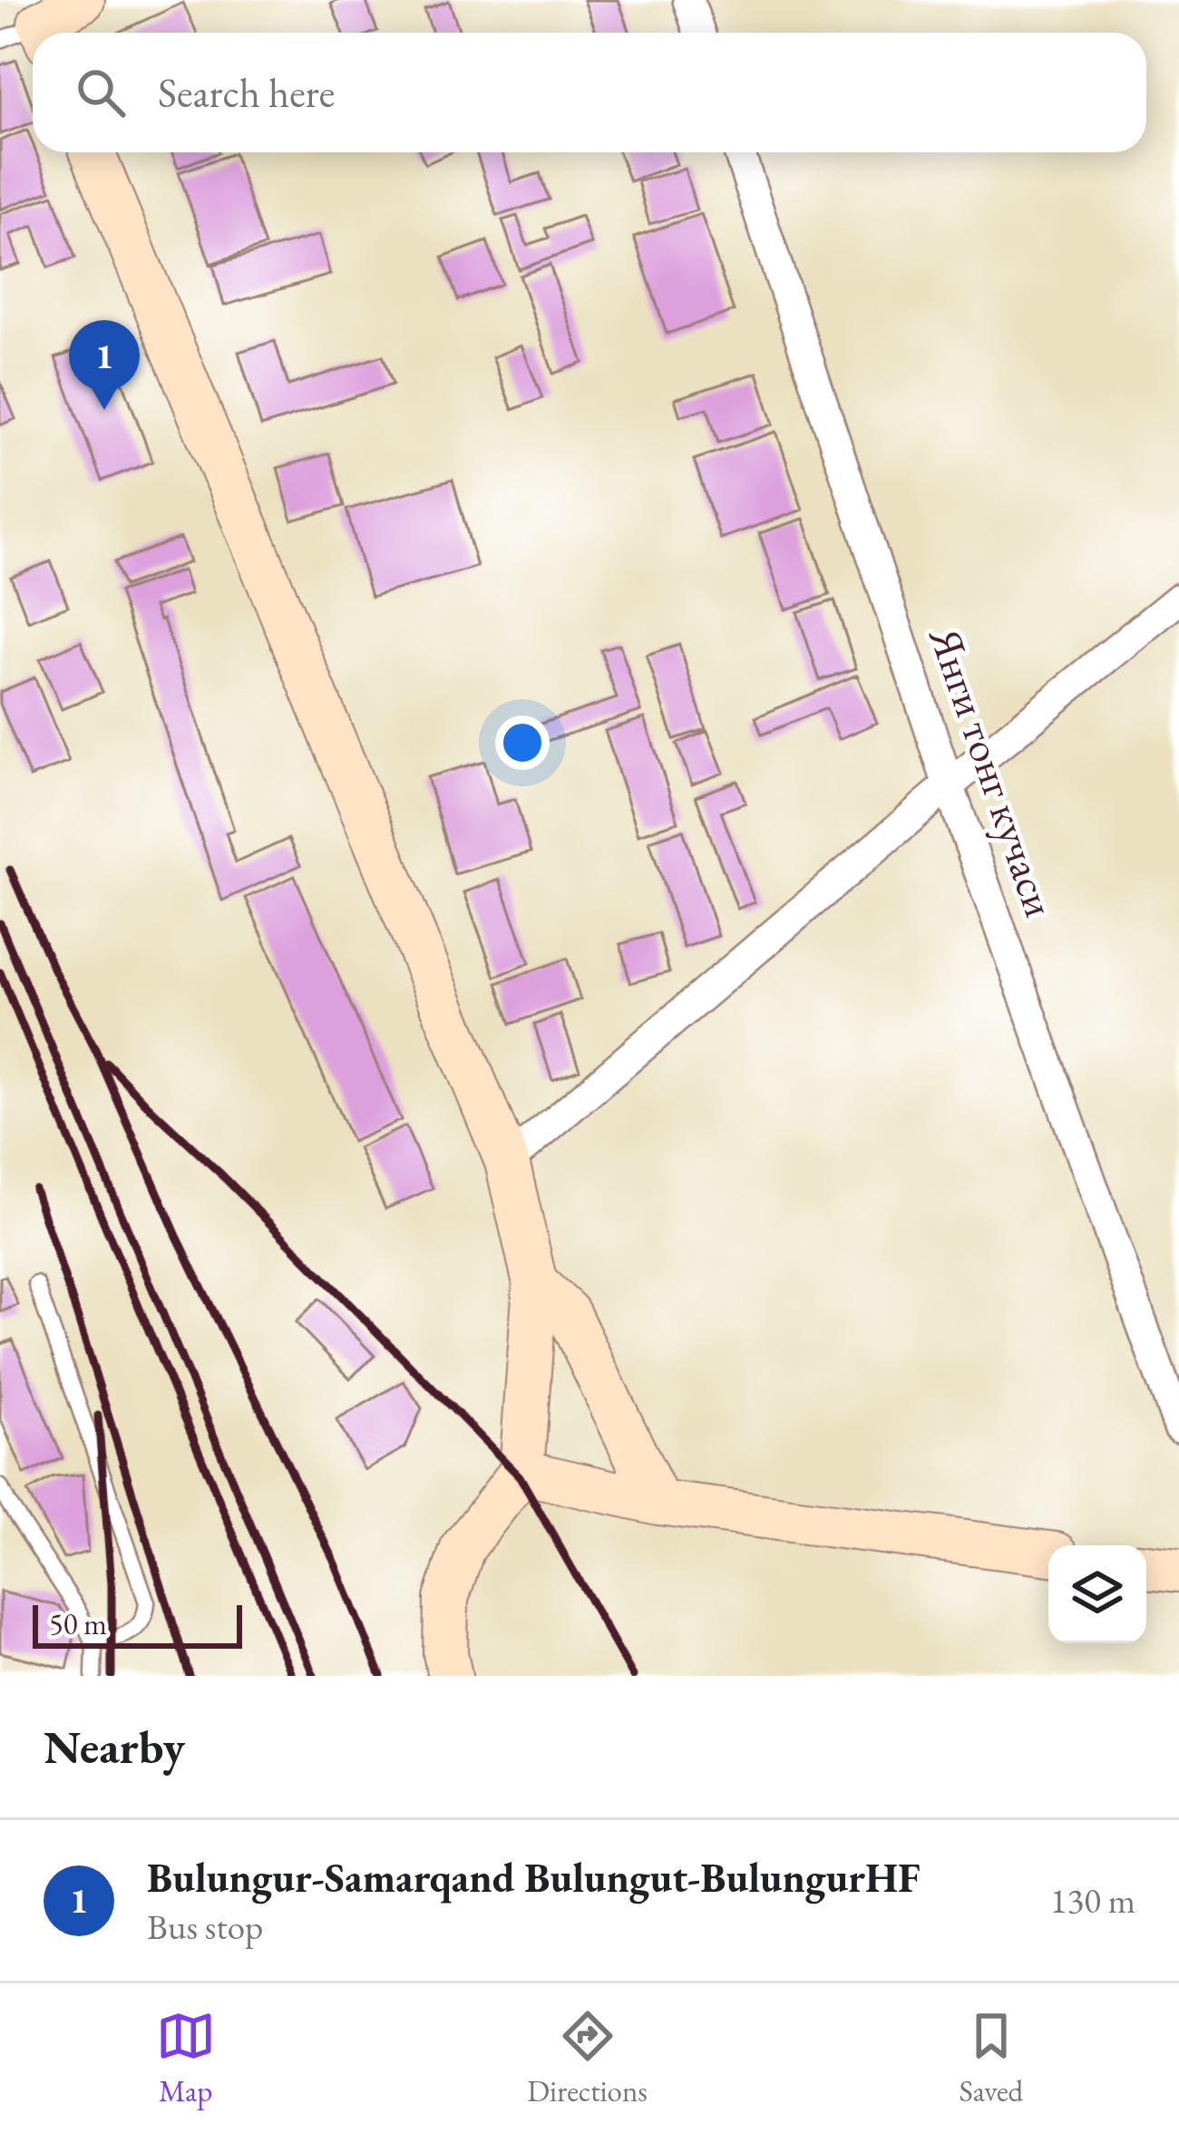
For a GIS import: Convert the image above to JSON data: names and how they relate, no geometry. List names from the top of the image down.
{
  "streets": {
    "street": ["Янги тонг кучаси"]
  },
  "scale_bar": "50 m",
  "page": {
    "search": "Search here",
    "pins": "1",
    "scale": "50 m",
    "heading": "Nearby",
    "list": [
      {
        "mark": "1",
        "name": "Bulungur-Samarqand Bulungut-BulungurHF",
        "note": "Bus stop",
        "value": "130 m"
      }
    ],
    "nav": ["Map", "Directions", "Saved"]
  }
}
